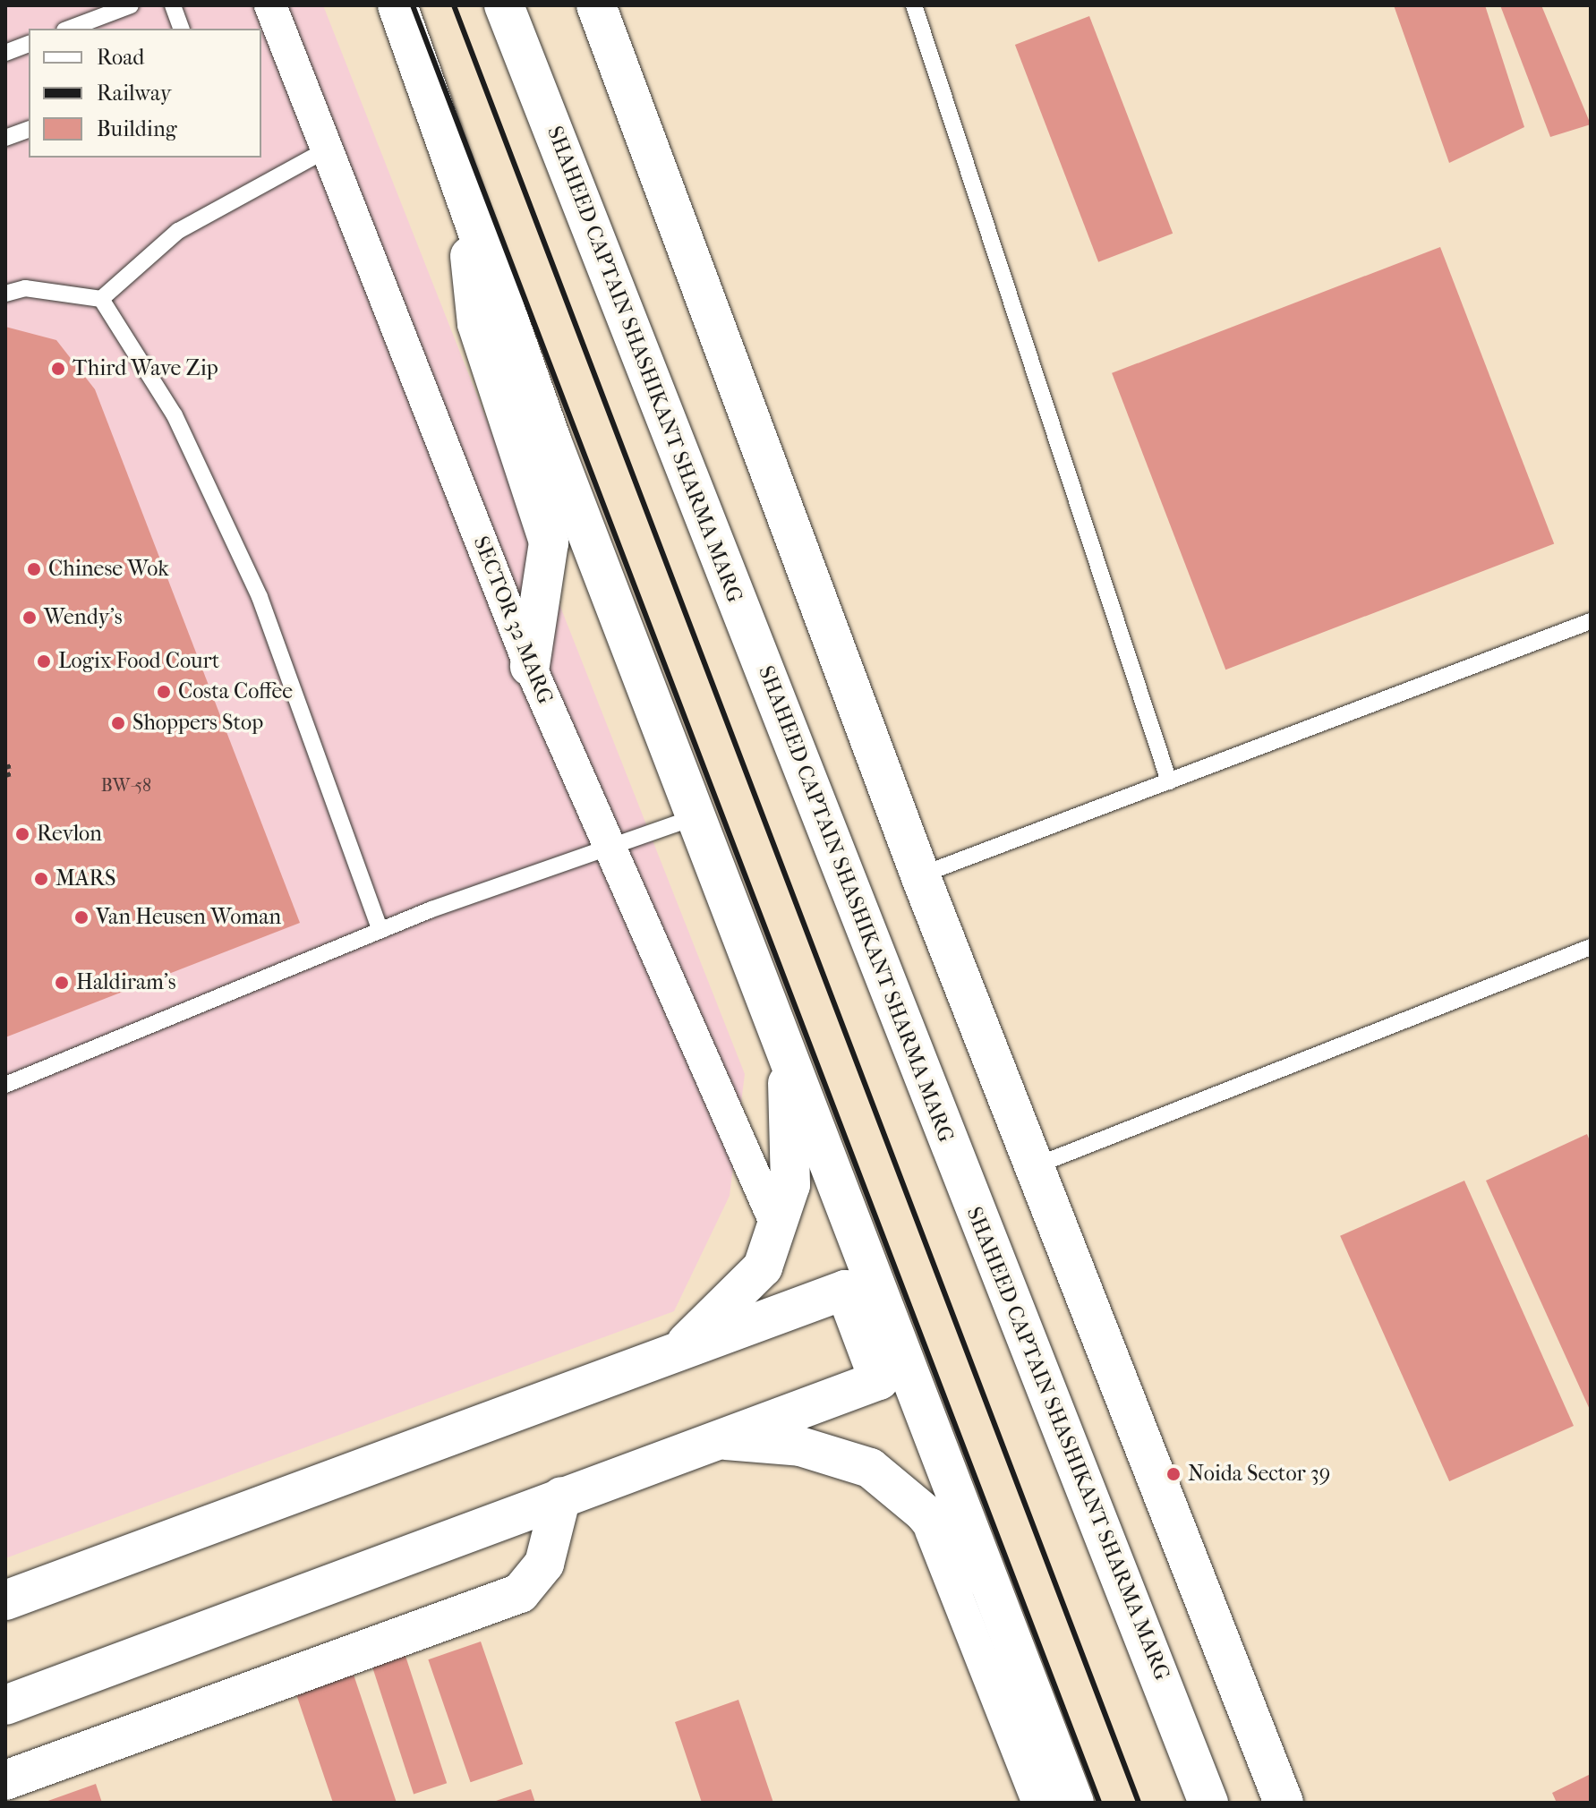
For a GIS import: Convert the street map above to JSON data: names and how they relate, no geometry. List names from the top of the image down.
{
  "streets": {
    "main road": ["SHAHEED CAPTAIN SHASHIKANT SHARMA MARG"],
    "street": ["SECTOR 32 MARG"]
  },
  "places": [
    "Third Wave Zip",
    "Chinese Wok",
    "Wendy's",
    "Logix Food Court",
    "Costa Coffee",
    "Shoppers Stop",
    "Revlon",
    "MARS",
    "Van Heusen Woman",
    "Haldiram's",
    "Noida Sector 39"
  ],
  "house_numbers": ["BW-58"],
  "legend": ["Road", "Railway", "Building"]
}
